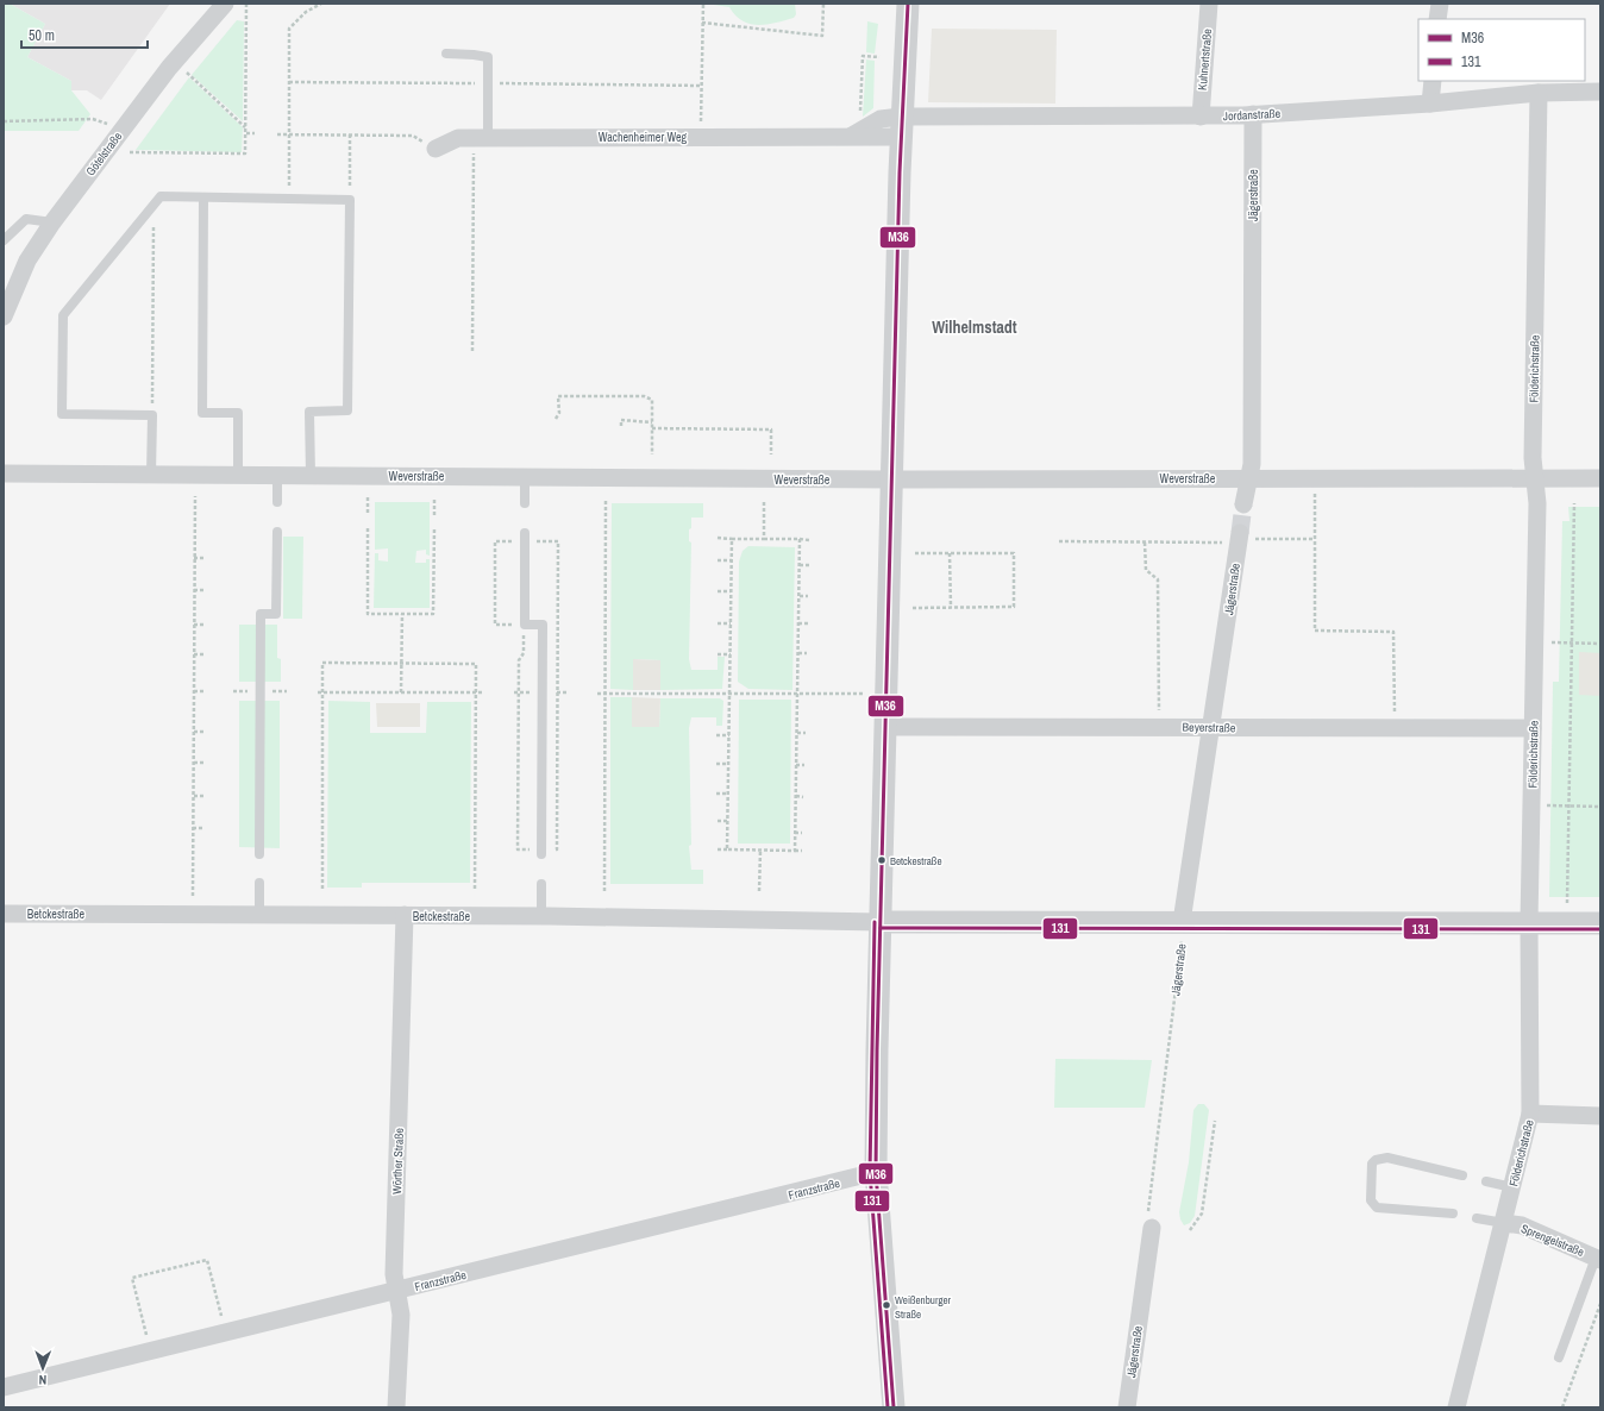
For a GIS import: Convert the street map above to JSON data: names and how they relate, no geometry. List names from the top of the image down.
{
  "streets": {
    "street": [
      "Kuhnertstraße",
      "Jordanstraße",
      "Wachenheimer Weg",
      "Götelstraße",
      "Jägerstraße",
      "Földerichstraße",
      "Weverstraße",
      "Beyerstraße",
      "Betckestraße",
      "Wörther Straße",
      "Franzstraße",
      "Sprengelstraße"
    ]
  },
  "crossings": [
    ["Kuhnertstraße", "Jordanstraße"],
    ["Jordanstraße", "Wachenheimer Weg"],
    ["Jordanstraße", "Jägerstraße"],
    ["Jordanstraße", "Földerichstraße"],
    ["Jägerstraße", "Weverstraße"],
    ["Jägerstraße", "Beyerstraße"],
    ["Földerichstraße", "Weverstraße"],
    ["Földerichstraße", "Beyerstraße"],
    ["Földerichstraße", "Sprengelstraße"],
    ["Betckestraße", "Wörther Straße"],
    ["Wörther Straße", "Franzstraße"]
  ],
  "districts": ["Wilhelmstadt"],
  "places": ["Betckestraße", "Weißenburger Straße"],
  "lines": ["transit line M36", "transit line 131"],
  "legend": ["M36", "131"],
  "scale_bar": "50 m",
  "north": "bottom"
}
